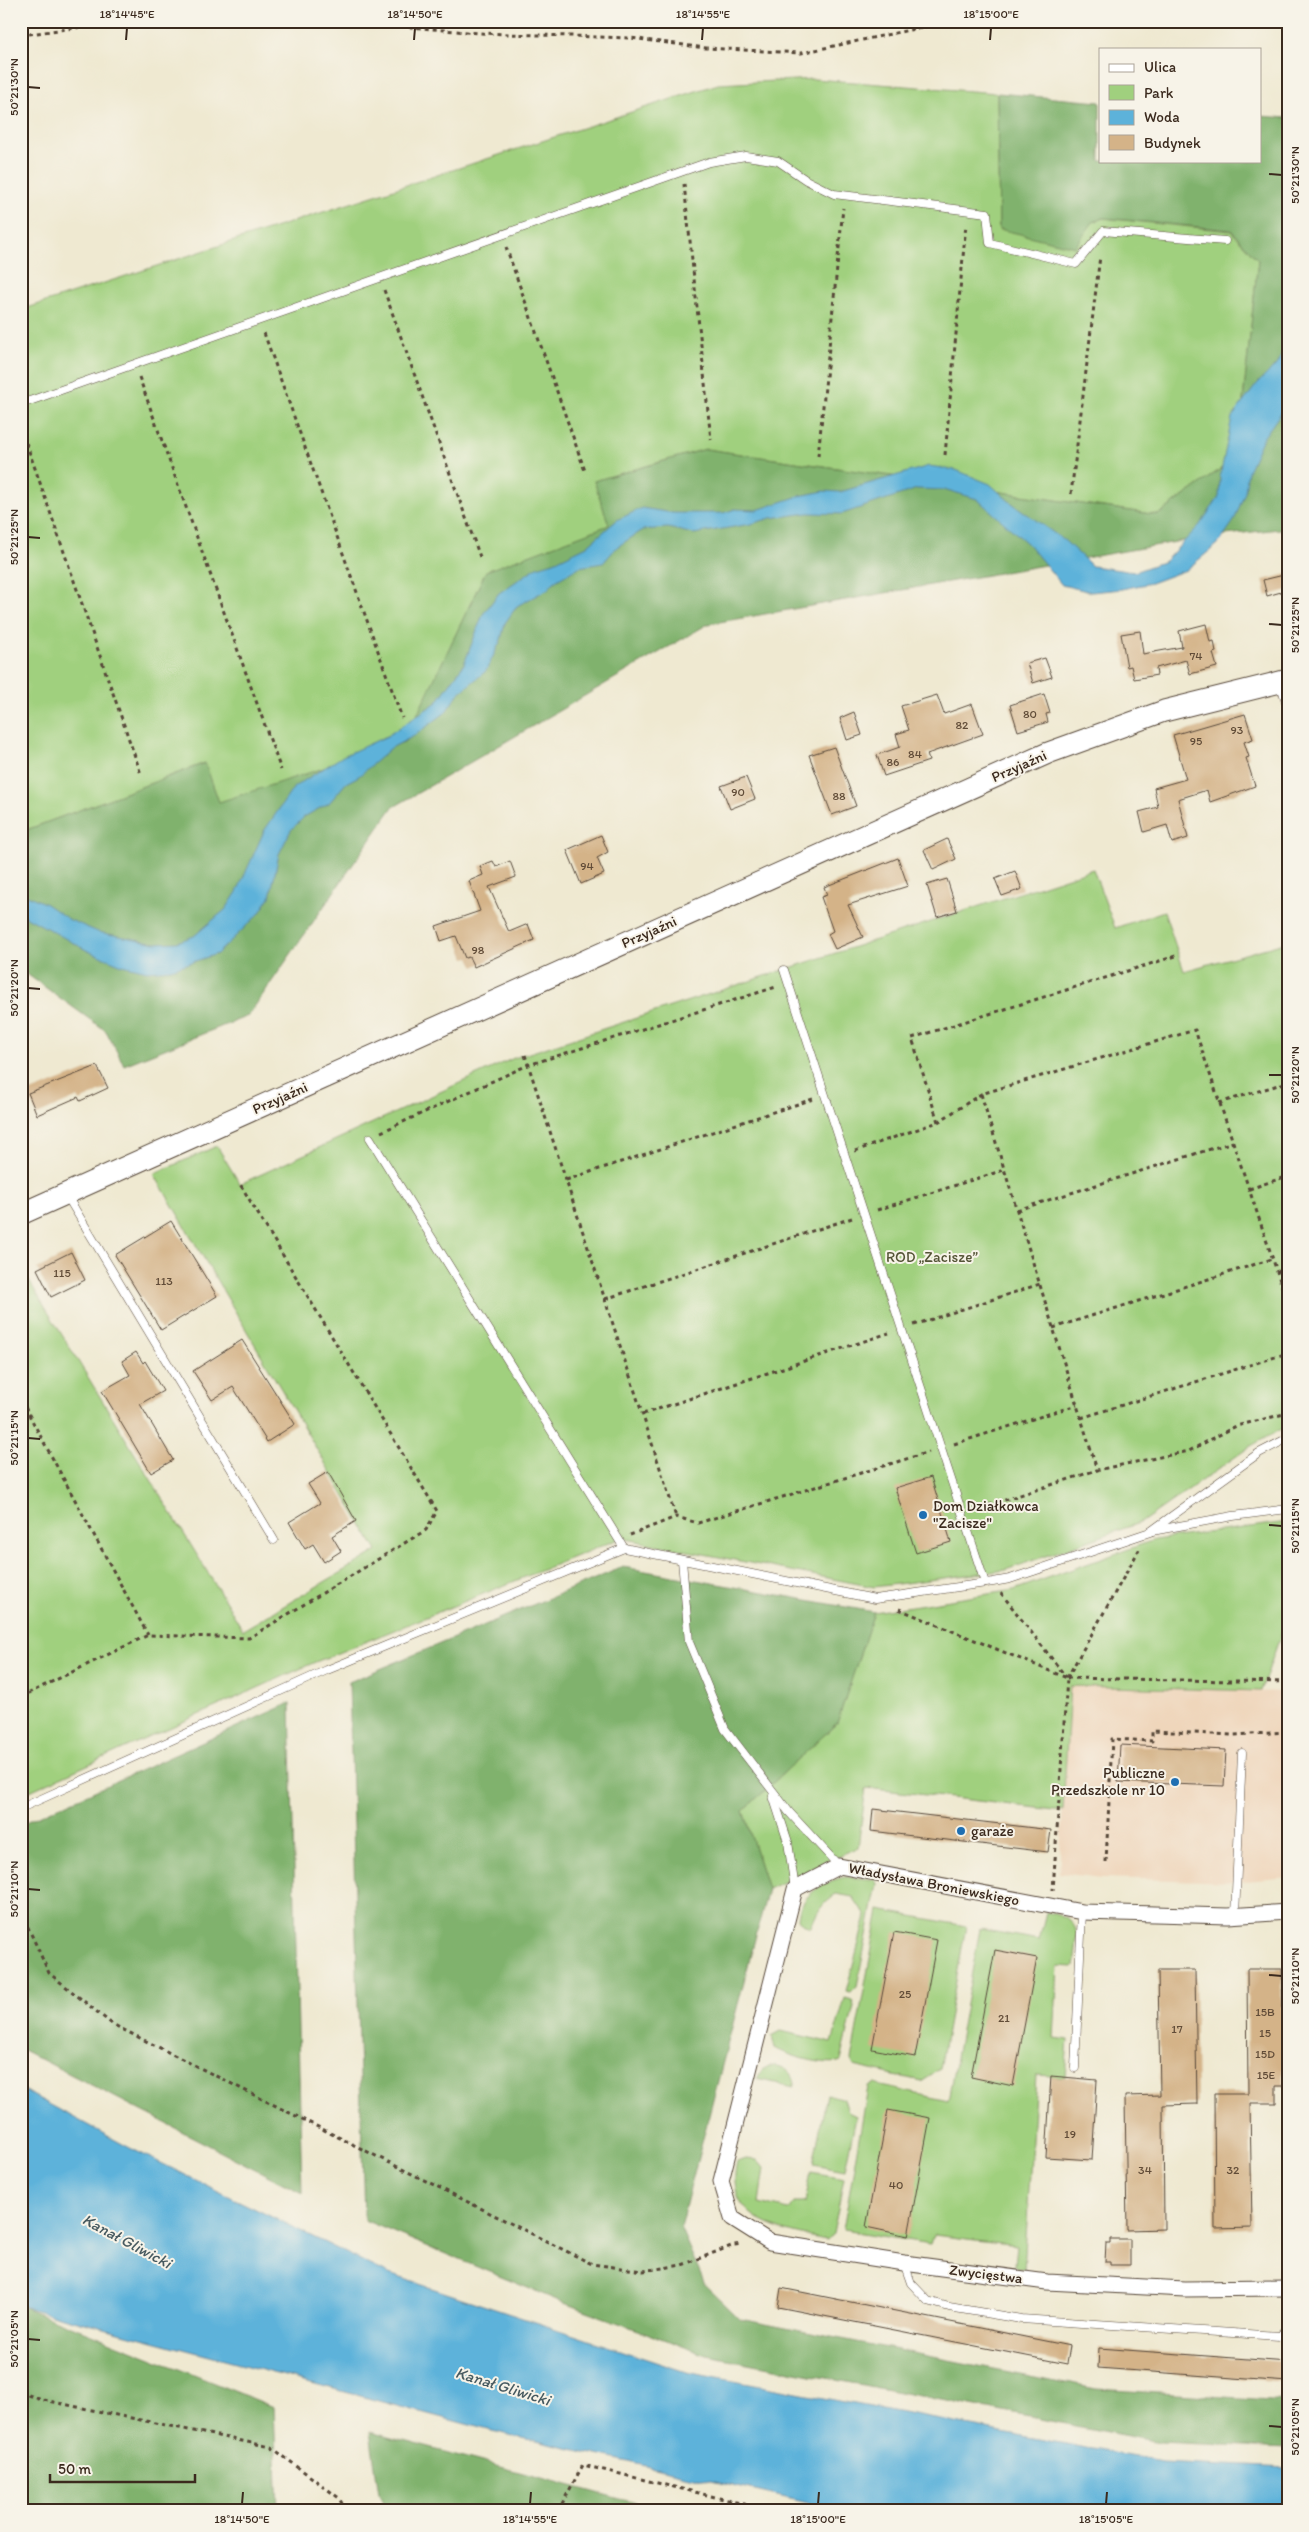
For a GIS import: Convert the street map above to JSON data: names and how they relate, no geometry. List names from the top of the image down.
{
  "streets": {
    "main road": ["Przyjaźni"],
    "street": ["Władysława Broniewskiego", "Zwycięstwa"]
  },
  "crossings": [
    ["Władysława Broniewskiego", "Zwycięstwa"]
  ],
  "water": ["Kanał Gliwicki"],
  "parks": ["ROD „Zacisze”"],
  "places": ["Dom Działkowca \"Zacisze\"", "Publiczne Przedszkole nr 10", "garaże"],
  "house_numbers": [
    "74",
    "80",
    "82",
    "93",
    "95",
    "84",
    "86",
    "90",
    "88",
    "94",
    "98",
    "115",
    "113",
    "25",
    "15B",
    "21",
    "17",
    "15",
    "15D",
    "15E",
    "19",
    "34",
    "32",
    "40"
  ],
  "legend": [
    "Ulica",
    "Park",
    "Woda",
    "Budynek"
  ],
  "scale_bar": "50 m",
  "coordinates": [
    "18°14'45\"E",
    "18°14'50\"E",
    "18°14'55\"E",
    "18°15'00\"E",
    "50°21'30\"N",
    "50°21'25\"N",
    "50°21'20\"N",
    "50°21'15\"N",
    "50°21'10\"N",
    "50°21'05\"N",
    "18°15'05\"E"
  ]
}
